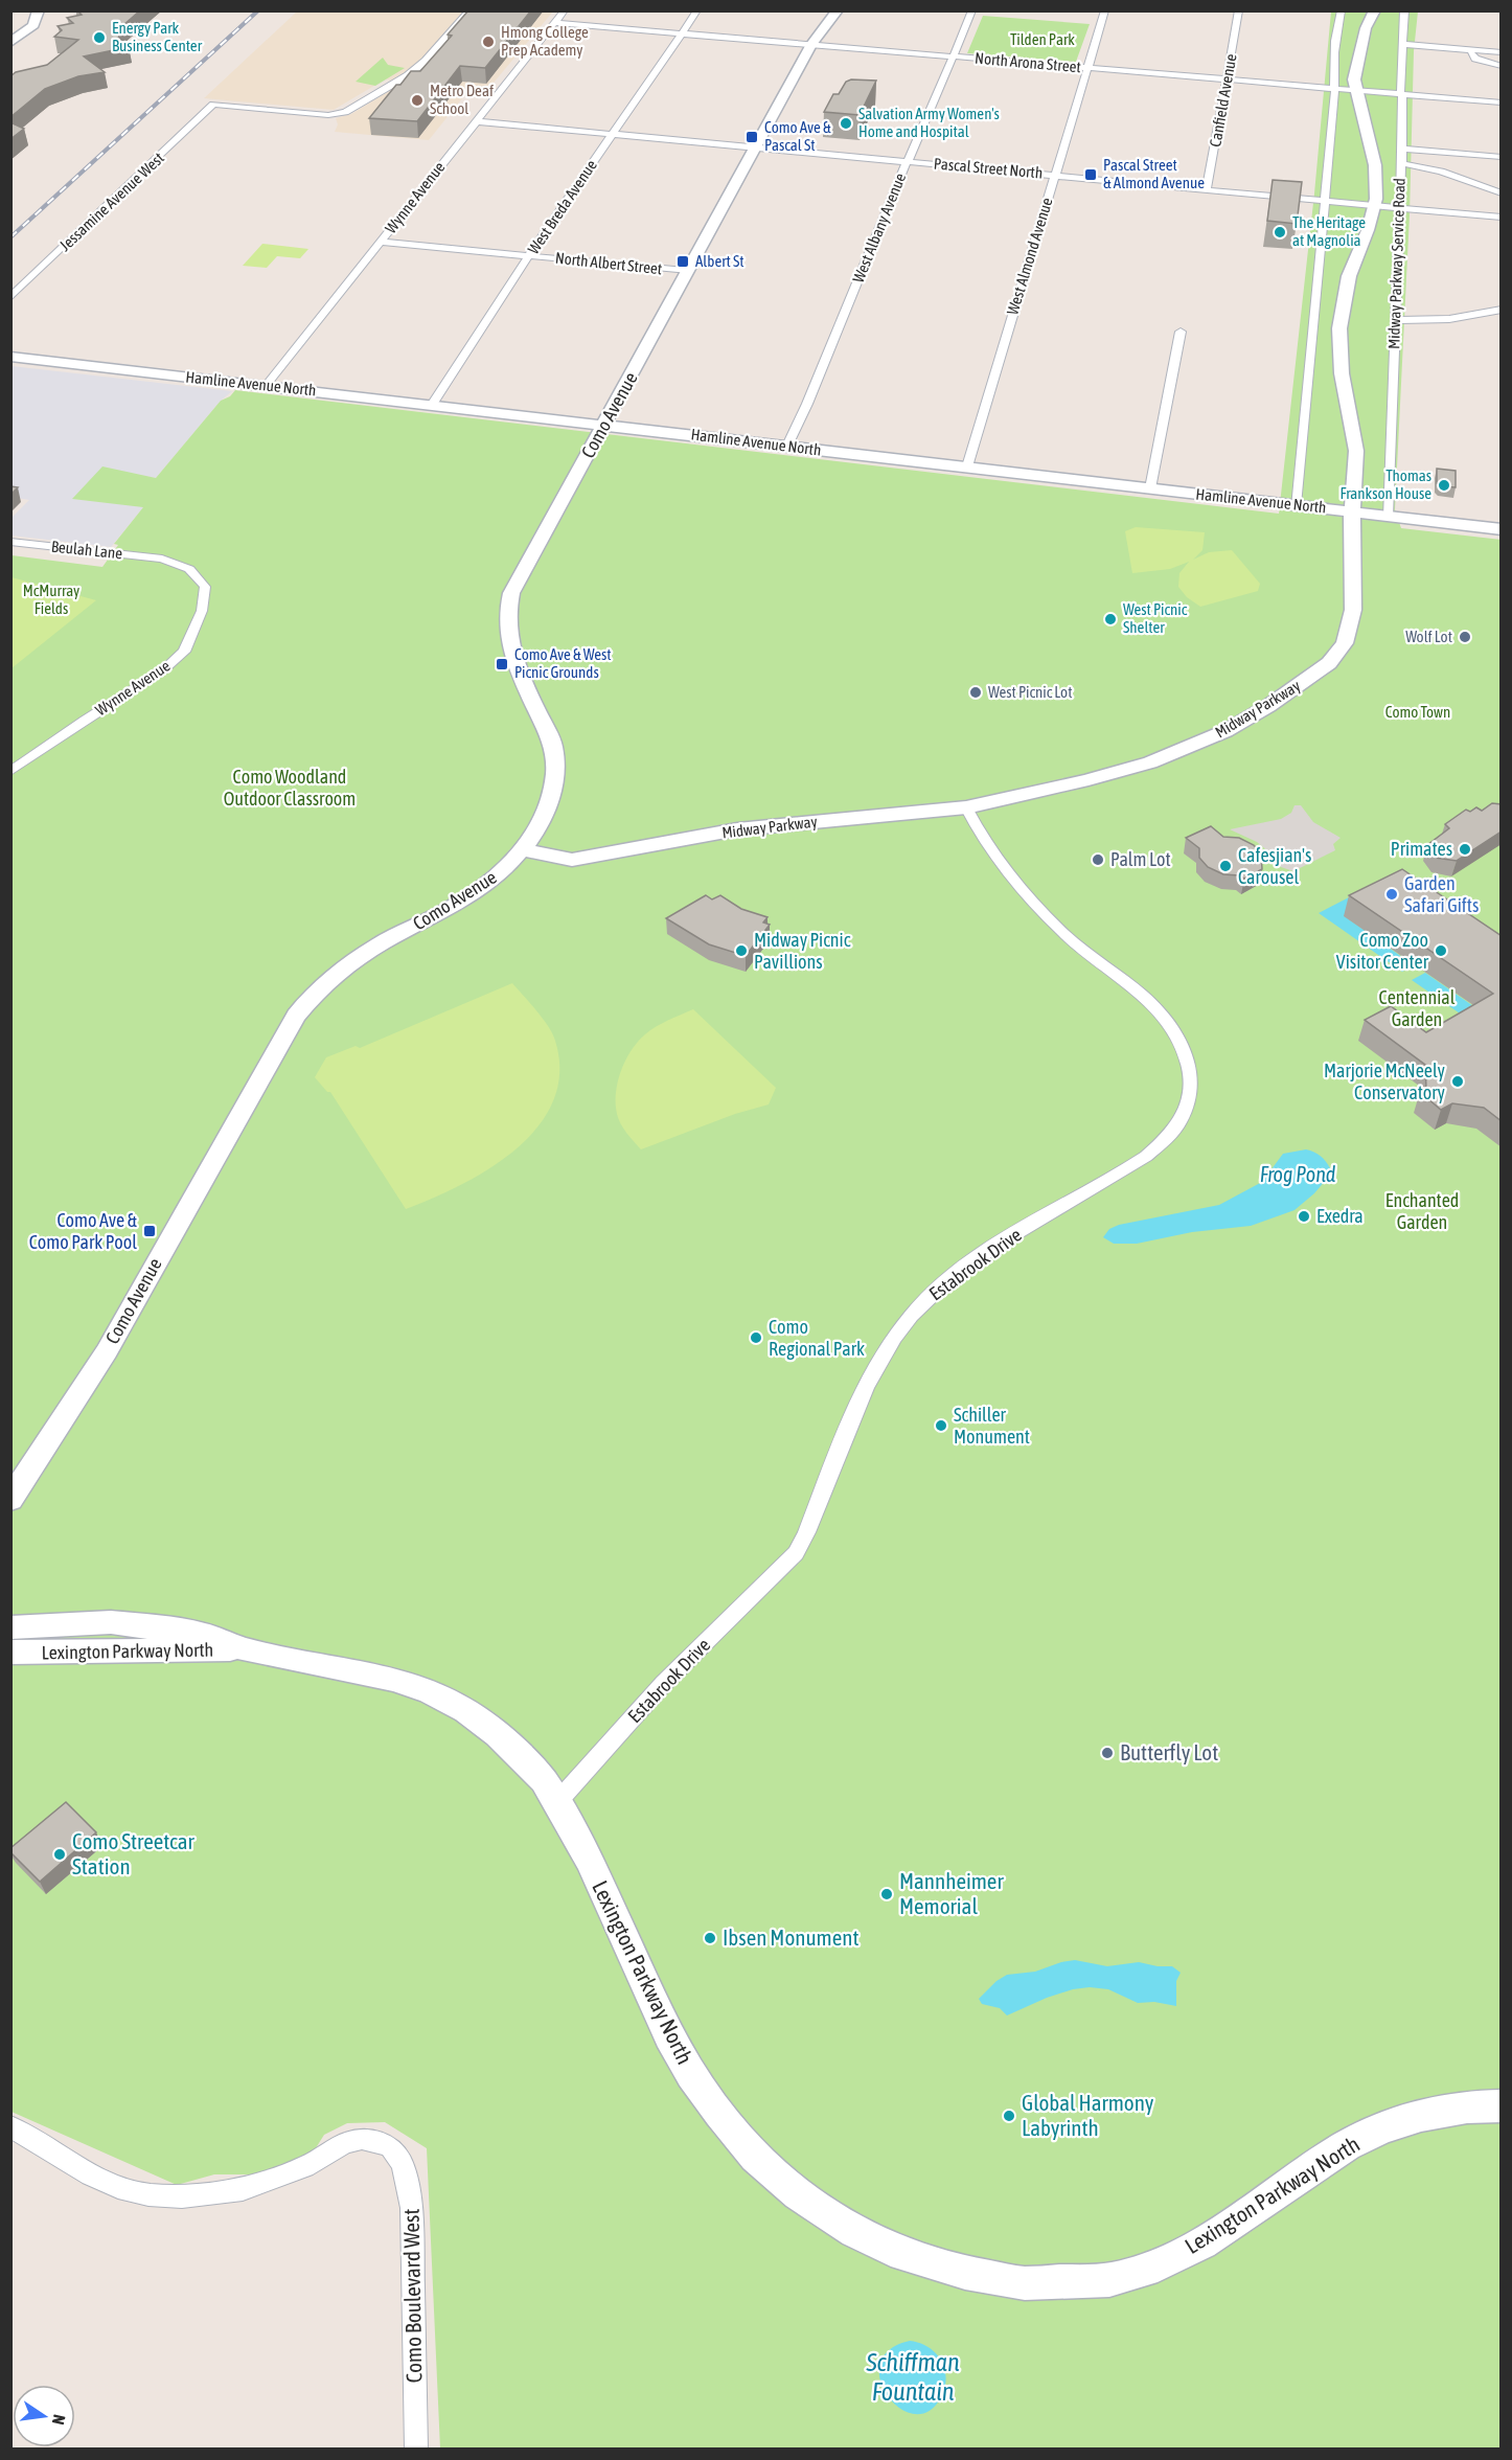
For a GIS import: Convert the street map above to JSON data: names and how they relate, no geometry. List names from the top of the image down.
{
  "streets": {
    "street": [
      "North Arona Street",
      "Canfield Avenue",
      "Pascal Street North",
      "Wynne Avenue",
      "Jessamine Avenue West",
      "West Breda Avenue",
      "West Albany Avenue",
      "West Almond Avenue",
      "North Albert Street",
      "Midway Parkway Service Road",
      "Hamline Avenue North",
      "Como Avenue",
      "Beulah Lane",
      "Midway Parkway",
      "Estabrook Drive",
      "Lexington Parkway North",
      "Como Boulevard West"
    ]
  },
  "crossings": [
    ["North Arona Street", "Canfield Avenue"],
    ["North Arona Street", "Wynne Avenue"],
    ["North Arona Street", "West Breda Avenue"],
    ["North Arona Street", "West Albany Avenue"],
    ["North Arona Street", "West Almond Avenue"],
    ["North Arona Street", "Midway Parkway Service Road"],
    ["North Arona Street", "Como Avenue"],
    ["North Arona Street", "Midway Parkway"],
    ["Canfield Avenue", "Pascal Street North"],
    ["Pascal Street North", "Wynne Avenue"],
    ["Pascal Street North", "West Breda Avenue"],
    ["Pascal Street North", "West Albany Avenue"],
    ["Pascal Street North", "West Almond Avenue"],
    ["Pascal Street North", "Midway Parkway Service Road"],
    ["Pascal Street North", "Como Avenue"],
    ["Pascal Street North", "Midway Parkway"],
    ["Wynne Avenue", "North Albert Street"],
    ["Wynne Avenue", "Hamline Avenue North"],
    ["Wynne Avenue", "Beulah Lane"],
    ["West Breda Avenue", "North Albert Street"],
    ["West Breda Avenue", "Hamline Avenue North"],
    ["West Albany Avenue", "Hamline Avenue North"],
    ["West Almond Avenue", "Hamline Avenue North"],
    ["North Albert Street", "Como Avenue"],
    ["Midway Parkway Service Road", "Hamline Avenue North"],
    ["Hamline Avenue North", "Como Avenue"],
    ["Hamline Avenue North", "Midway Parkway"],
    ["Como Avenue", "Midway Parkway"],
    ["Midway Parkway", "Estabrook Drive"],
    ["Estabrook Drive", "Lexington Parkway North"]
  ],
  "water": ["Frog Pond", "Schiffman Fountain"],
  "parks": [
    "Tilden Park",
    "McMurray Fields",
    "Como Town",
    "Como Woodland Outdoor Classroom",
    "Centennial Garden",
    "Enchanted Garden"
  ],
  "places": {
    "other": [
      "Energy Park Business Center",
      "Hmong College Prep Academy",
      "Metro Deaf School",
      "Salvation Army Women's Home and Hospital",
      "The Heritage at Magnolia",
      "Thomas Frankson House",
      "West Picnic Shelter",
      "Wolf Lot",
      "West Picnic Lot",
      "Primates",
      "Palm Lot",
      "Cafesjian's Carousel",
      "Garden Safari Gifts",
      "Midway Picnic Pavillions",
      "Como Zoo Visitor Center",
      "Marjorie McNeely Conservatory",
      "Exedra",
      "Como Regional Park",
      "Schiller Monument",
      "Butterfly Lot",
      "Como Streetcar Station",
      "Mannheimer Memorial",
      "Ibsen Monument",
      "Global Harmony Labyrinth"
    ],
    "transit": [
      "Como Ave & Pascal St",
      "Pascal Street & Almond Avenue",
      "Albert St",
      "Como Ave & West Picnic Grounds",
      "Como Ave & Como Park Pool"
    ]
  },
  "north": "right"
}
